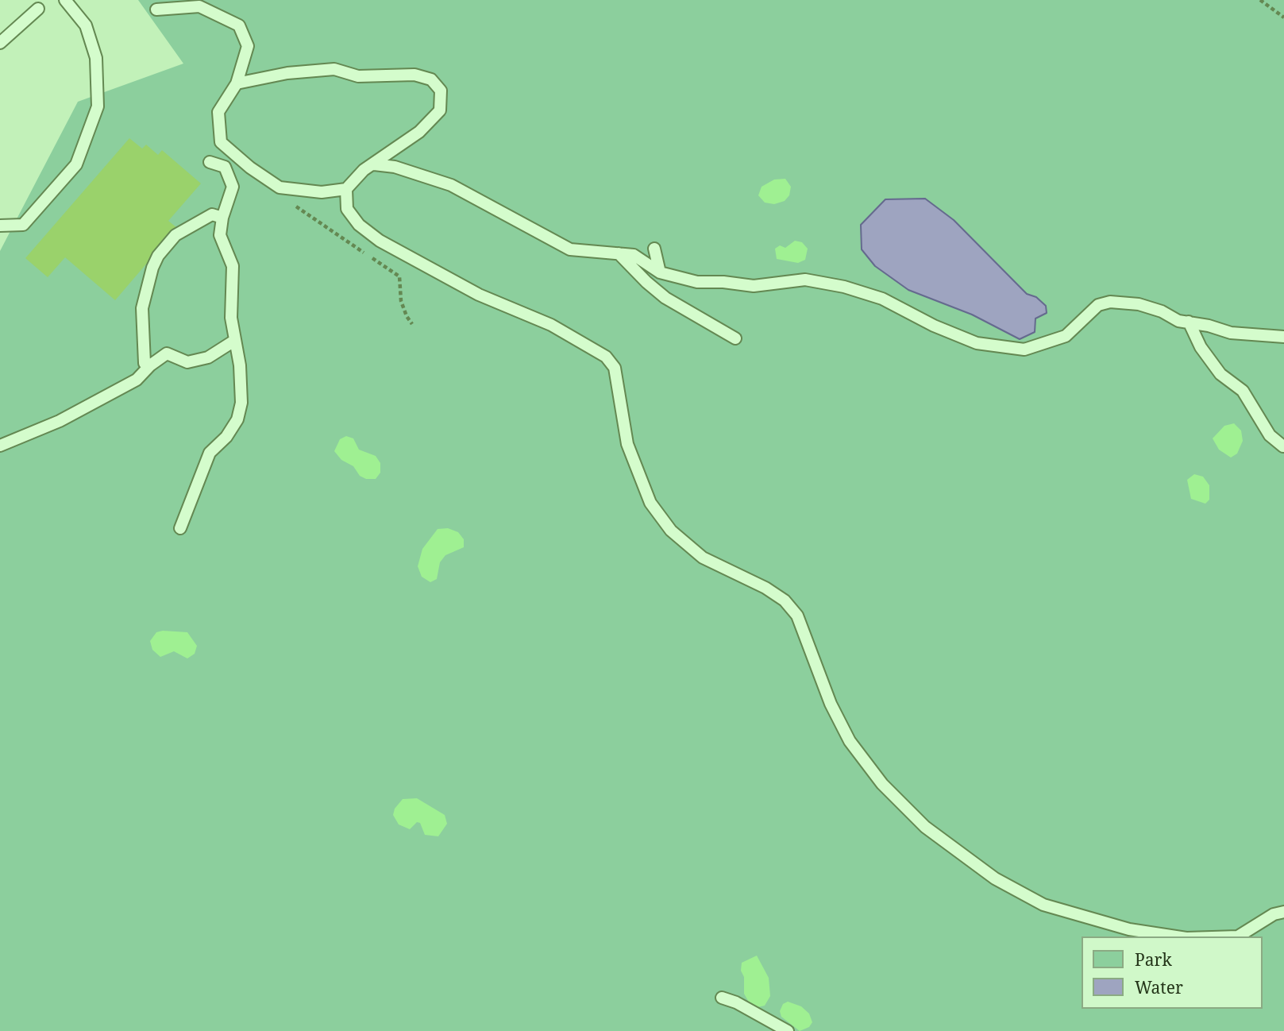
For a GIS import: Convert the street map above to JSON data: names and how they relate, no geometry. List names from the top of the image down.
{
  "legend": ["Park", "Water"]
}
